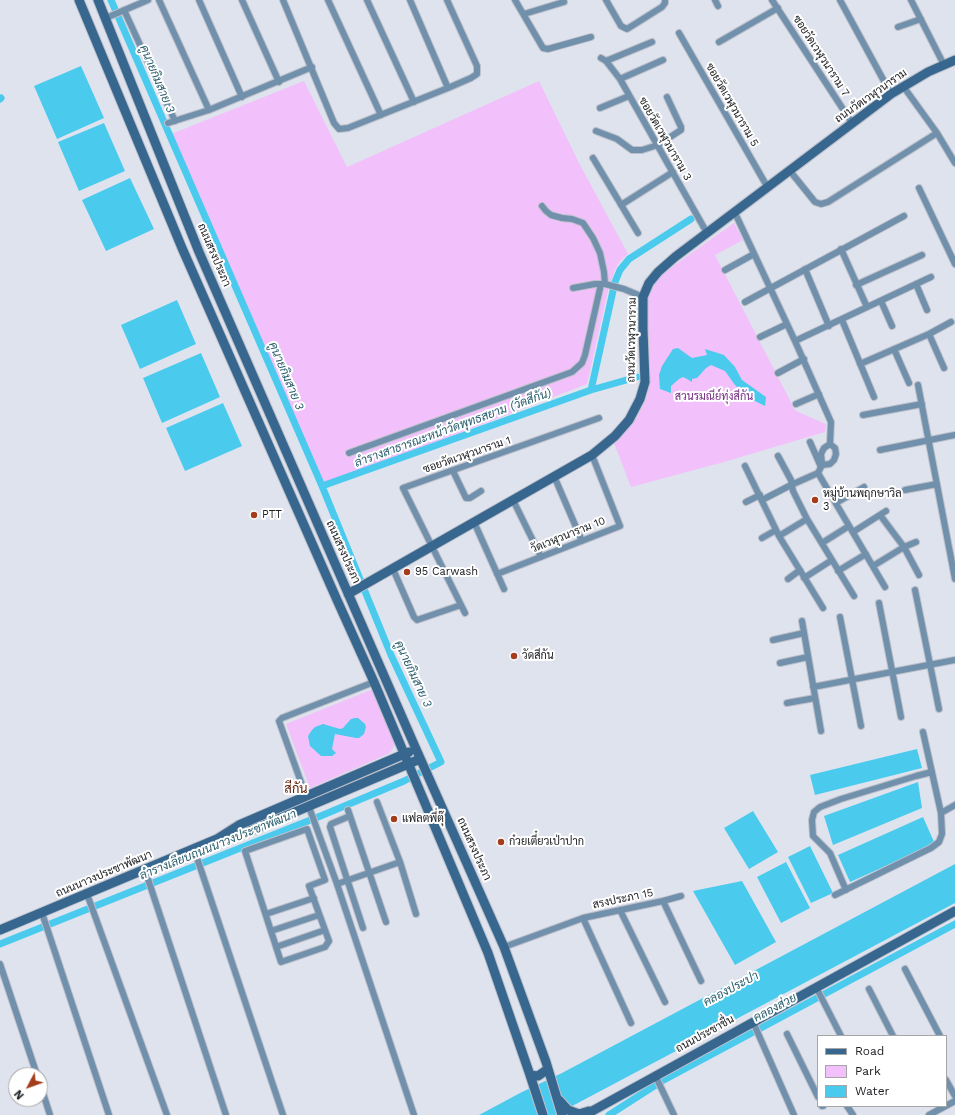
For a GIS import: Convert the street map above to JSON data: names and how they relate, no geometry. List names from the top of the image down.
{
  "streets": {
    "main road": [
      "ถนนวัดเวฬุวนาราม",
      "ถนนสรงประภา",
      "ถนนนาวงประชาพัฒนา",
      "ถนนประชาชื่น"
    ],
    "street": [
      "ซอยวัดเวฬุวนาราม 7",
      "ซอยวัดเวฬุวนาราม 5",
      "ซอยวัดเวฬุวนาราม 3",
      "ซอยวัดเวฬุวนาราม 1",
      "วัดเวฬุวนาราม 10",
      "สรงประภา 15"
    ]
  },
  "crossings": [
    ["ซอยวัดเวฬุวนาราม 7", "ถนนวัดเวฬุวนาราม"],
    ["ถนนวัดเวฬุวนาราม", "ซอยวัดเวฬุวนาราม 5"],
    ["ถนนวัดเวฬุวนาราม", "ซอยวัดเวฬุวนาราม 3"],
    ["ถนนวัดเวฬุวนาราม", "ถนนสรงประภา"],
    ["ถนนวัดเวฬุวนาราม", "ซอยวัดเวฬุวนาราม 1"],
    ["ถนนวัดเวฬุวนาราม", "วัดเวฬุวนาราม 10"],
    ["ถนนสรงประภา", "ถนนนาวงประชาพัฒนา"],
    ["ถนนสรงประภา", "สรงประภา 15"]
  ],
  "districts": ["สีกัน"],
  "water": [
    "คูนายกิมสาย 3",
    "ลำรางสาธารณะหน้าวัดพุทธสยาม (วัดสีกัน)",
    "ลำรางเลียบถนนนาวงประชาพัฒนา",
    "คลองประปา",
    "คลองส่วย"
  ],
  "parks": ["สวนรมณีย์ทุ่งสีกัน"],
  "places": [
    "หมู่บ้านพฤกษาวิล 3",
    "PTT",
    "95 Carwash",
    "วัดสีกัน",
    "แฟลตพี่ตุ๊",
    "ก๋วยเตี๋ยวเป่าปาก"
  ],
  "legend": ["Road", "Park", "Water"],
  "north": "bottom left"
}
